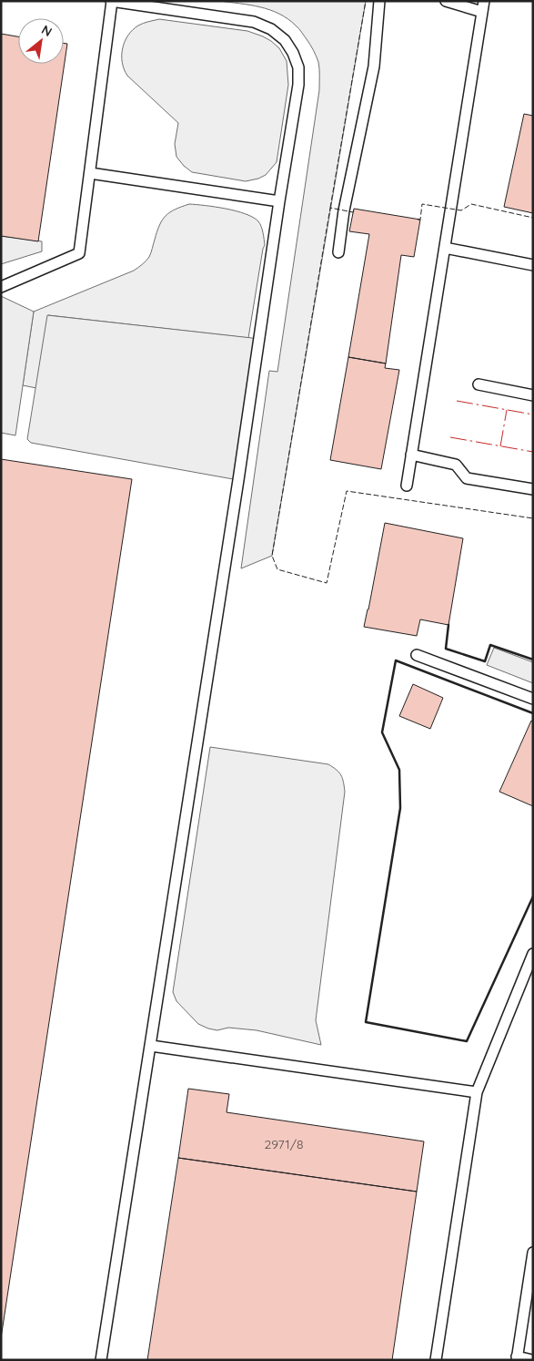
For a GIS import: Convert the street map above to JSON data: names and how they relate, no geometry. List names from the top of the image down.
{
  "house_numbers": ["2971/8"],
  "north": "top right"
}
